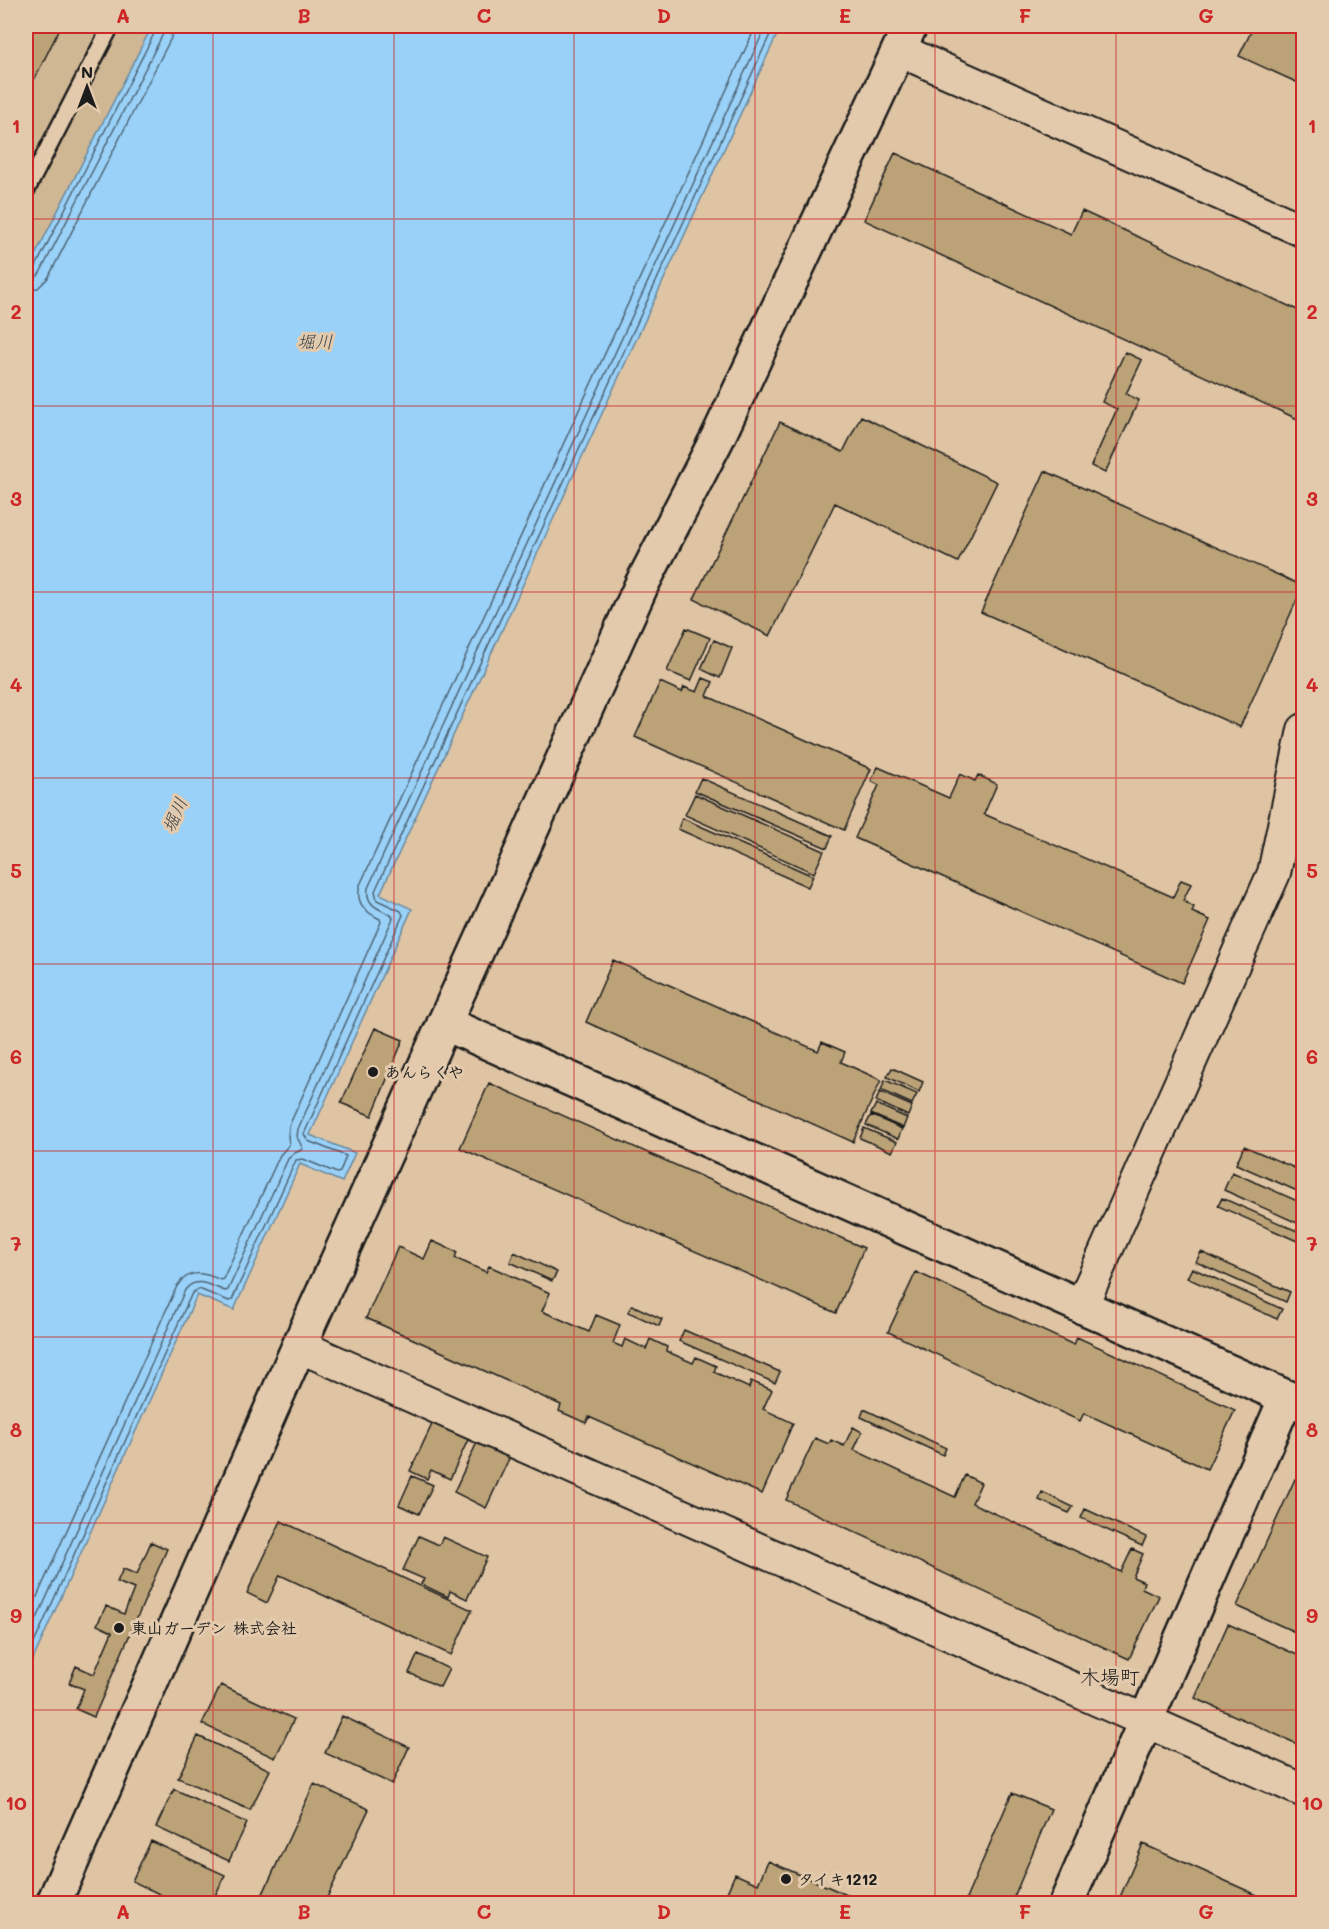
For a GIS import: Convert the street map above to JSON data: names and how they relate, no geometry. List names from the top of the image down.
{
  "districts": ["木場町"],
  "water": ["堀川"],
  "places": ["あんらくや", "東山ガーデン 株式会社", "タイキ1212"],
  "north": "top",
  "grid": {
    "columns": [
      "A",
      "B",
      "C",
      "D",
      "E",
      "F",
      "G"
    ],
    "rows": [
      "1",
      "2",
      "3",
      "4",
      "5",
      "6",
      "7",
      "8",
      "9",
      "10"
    ]
  }
}
